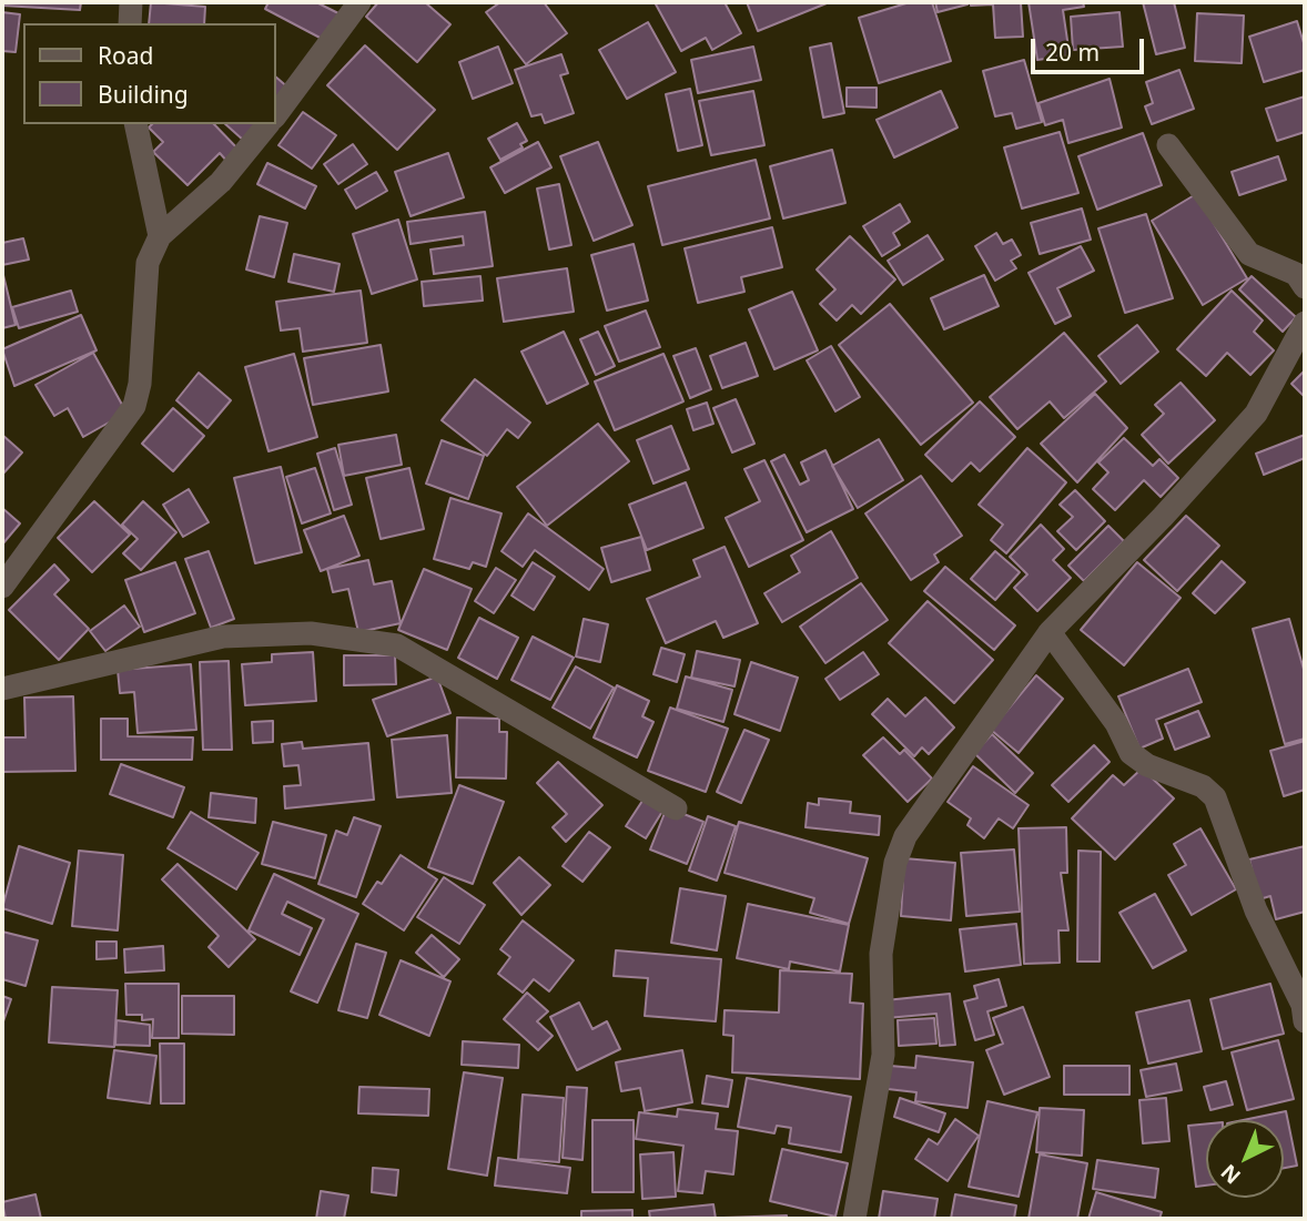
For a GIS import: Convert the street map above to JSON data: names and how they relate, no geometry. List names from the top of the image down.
{
  "legend": ["Road", "Building"],
  "scale_bar": "20 m",
  "north": "bottom left"
}
